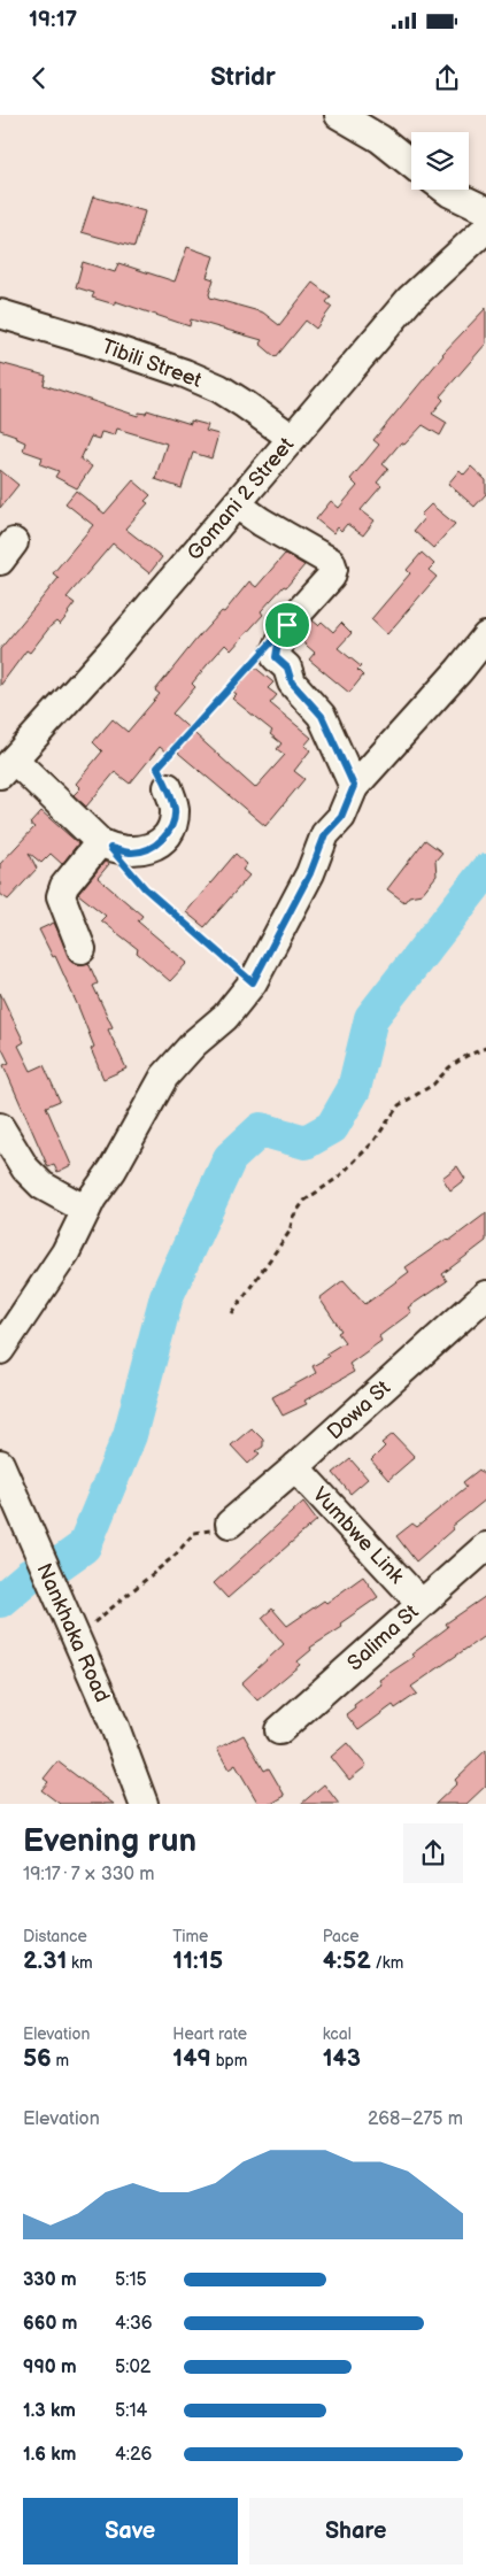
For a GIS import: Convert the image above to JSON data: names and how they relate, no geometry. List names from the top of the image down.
{
  "streets": {
    "street": [
      "Tibili Street",
      "Gomani 2 Street",
      "Dowa St",
      "Vumbwe Link",
      "Nankhaka Road",
      "Salima St"
    ]
  },
  "crossings": [
    ["Tibili Street", "Gomani 2 Street"],
    ["Dowa St", "Vumbwe Link"],
    ["Vumbwe Link", "Salima St"]
  ],
  "page": {
    "status": "19:17",
    "header": "Stridr",
    "heading": ["Evening run", "19:17 · 7 × 330 m"],
    "stats": [
      ["Distance", "2.31 km"],
      ["Time", "11:15"],
      ["Pace", "4:52 /km"],
      ["Elevation", "56 m"],
      ["Heart rate", "149 bpm"],
      ["kcal", "143"]
    ],
    "chart": ["Elevation", "268–275 m"],
    "list": [
      {
        "name": "330 m",
        "note": "5:15"
      },
      {
        "name": "660 m",
        "note": "4:36"
      },
      {
        "name": "990 m",
        "note": "5:02"
      },
      {
        "name": "1.3 km",
        "note": "5:14"
      },
      {
        "name": "1.6 km",
        "note": "4:26"
      }
    ],
    "buttons": ["Save", "Share"]
  }
}
